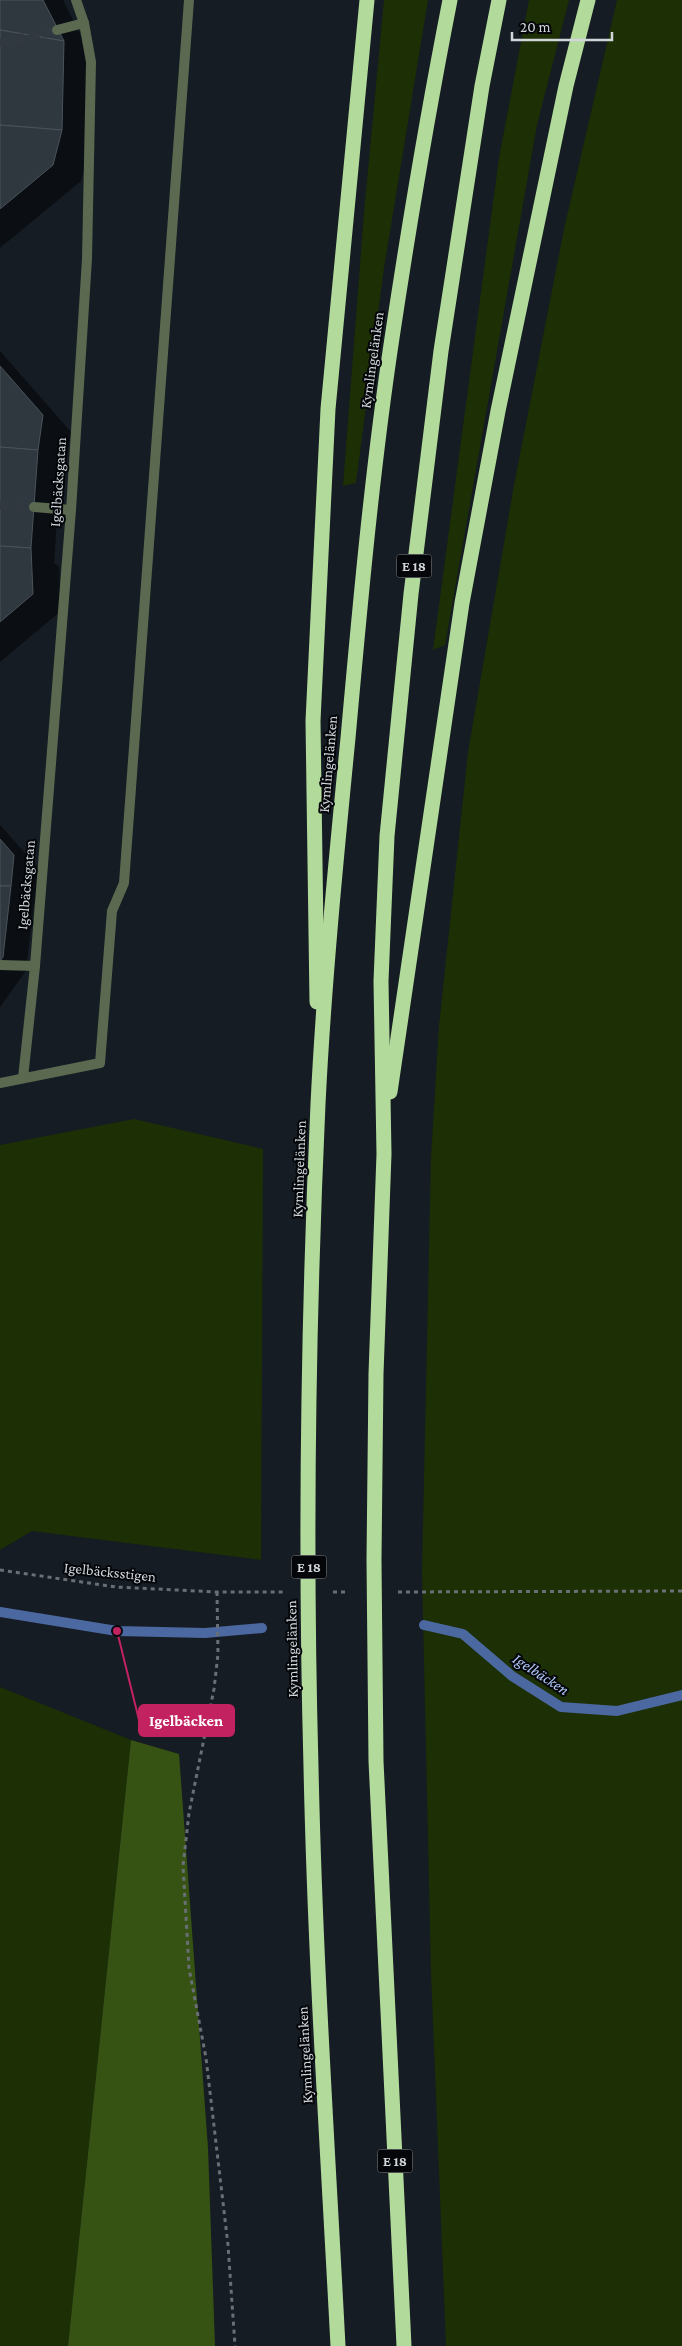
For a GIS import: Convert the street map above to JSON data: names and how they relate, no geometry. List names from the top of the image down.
{
  "streets": {
    "highway": ["Kymlingelänken", "E 18"],
    "street": ["Igelbäcksgatan"],
    "path": ["Igelbäcksstigen"]
  },
  "water": ["Igelbäcken"],
  "places": ["Igelbäcken"],
  "scale_bar": "20 m"
}
